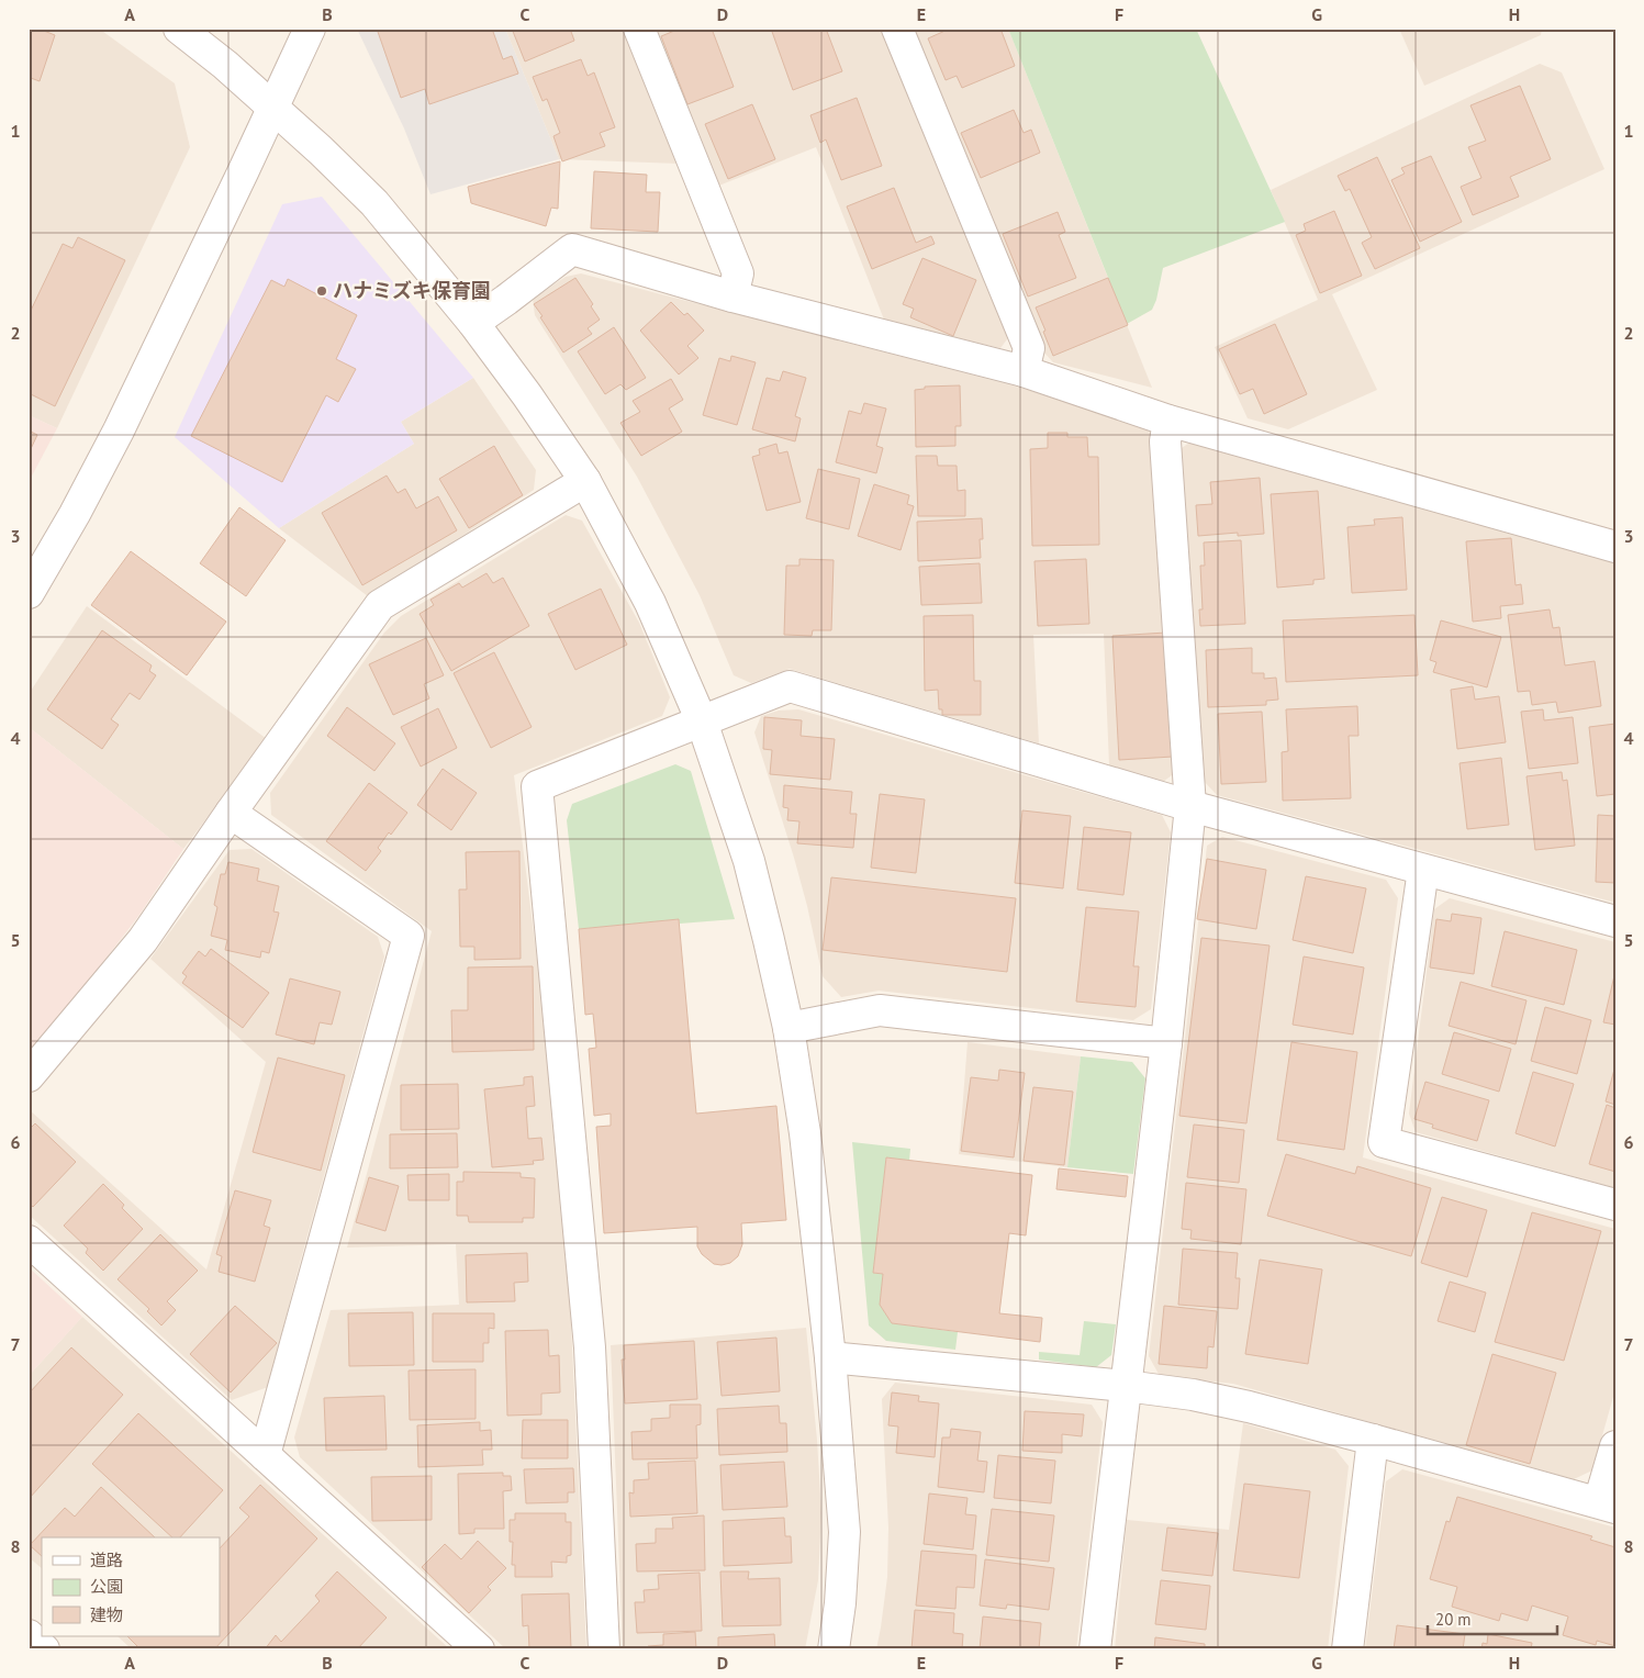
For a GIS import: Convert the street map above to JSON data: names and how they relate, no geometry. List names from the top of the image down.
{
  "places": ["ハナミズキ保育園"],
  "legend": ["道路", "公園", "建物"],
  "scale_bar": "20 m",
  "grid": {
    "columns": [
      "A",
      "B",
      "C",
      "D",
      "E",
      "F",
      "G",
      "H"
    ],
    "rows": [
      "1",
      "2",
      "3",
      "4",
      "5",
      "6",
      "7",
      "8"
    ]
  }
}
